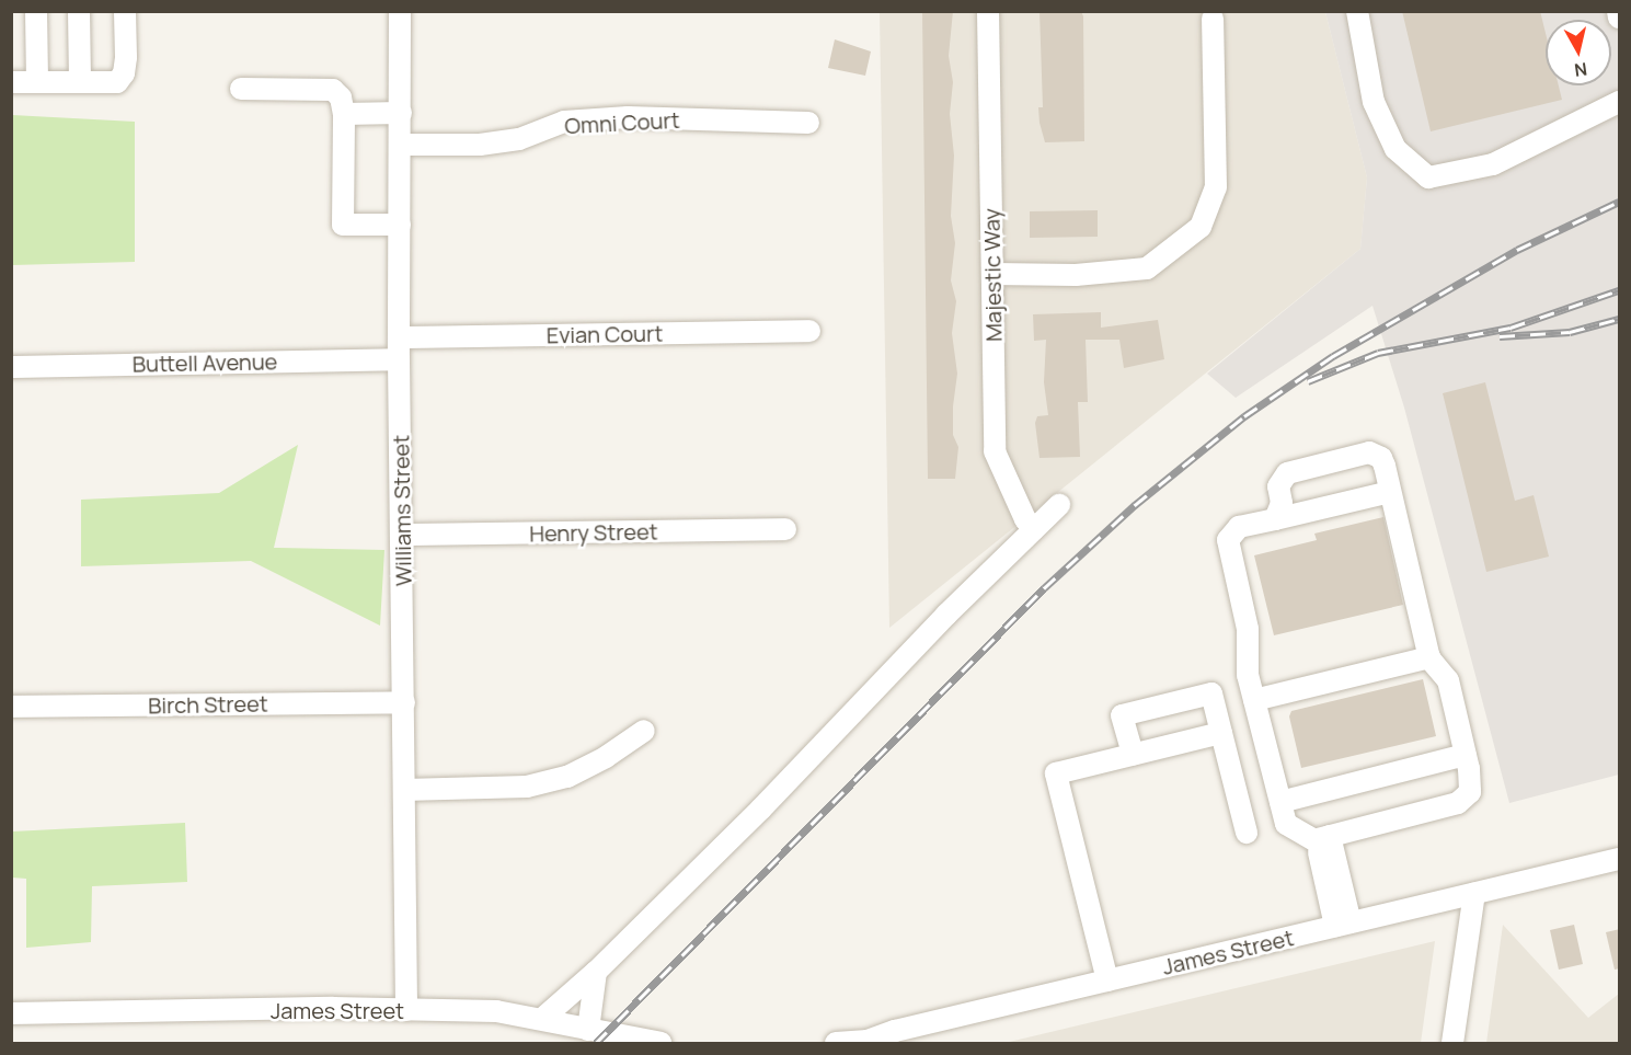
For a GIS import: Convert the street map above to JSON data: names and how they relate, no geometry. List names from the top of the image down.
{
  "streets": {
    "street": [
      "Omni Court",
      "Majestic Way",
      "Evian Court",
      "Buttell Avenue",
      "Williams Street",
      "Henry Street",
      "Birch Street",
      "James Street"
    ]
  },
  "crossings": [
    ["Omni Court", "Williams Street"],
    ["Evian Court", "Buttell Avenue"],
    ["Evian Court", "Williams Street"],
    ["Buttell Avenue", "Williams Street"],
    ["Williams Street", "Henry Street"],
    ["Williams Street", "Birch Street"],
    ["Williams Street", "James Street"]
  ],
  "north": "bottom"
}
